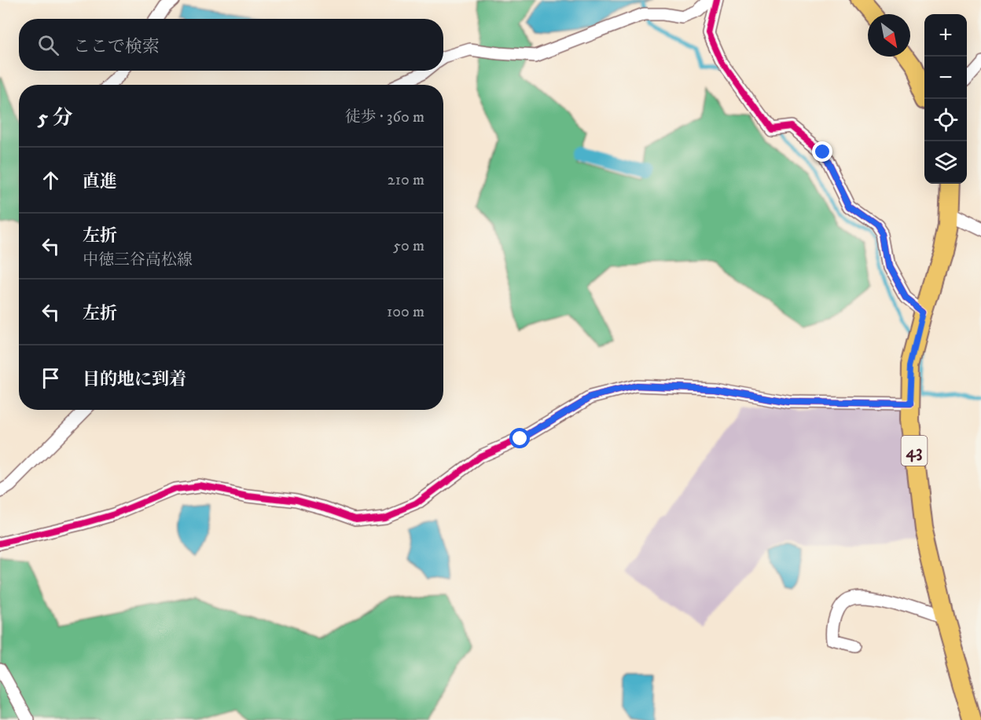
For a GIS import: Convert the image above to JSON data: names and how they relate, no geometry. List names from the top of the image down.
{
  "streets": {
    "main road": ["43"]
  },
  "north": "bottom right",
  "page": {
    "map_buttons": ["+", "−"],
    "search": "ここで検索",
    "heading": ["5 分", "徒歩 · 360 m"],
    "list": [
      ["直進", "210 m"],
      ["左折", "中徳三谷高松線", "50 m"],
      ["左折", "100 m"],
      "目的地に到着"
    ]
  }
}
